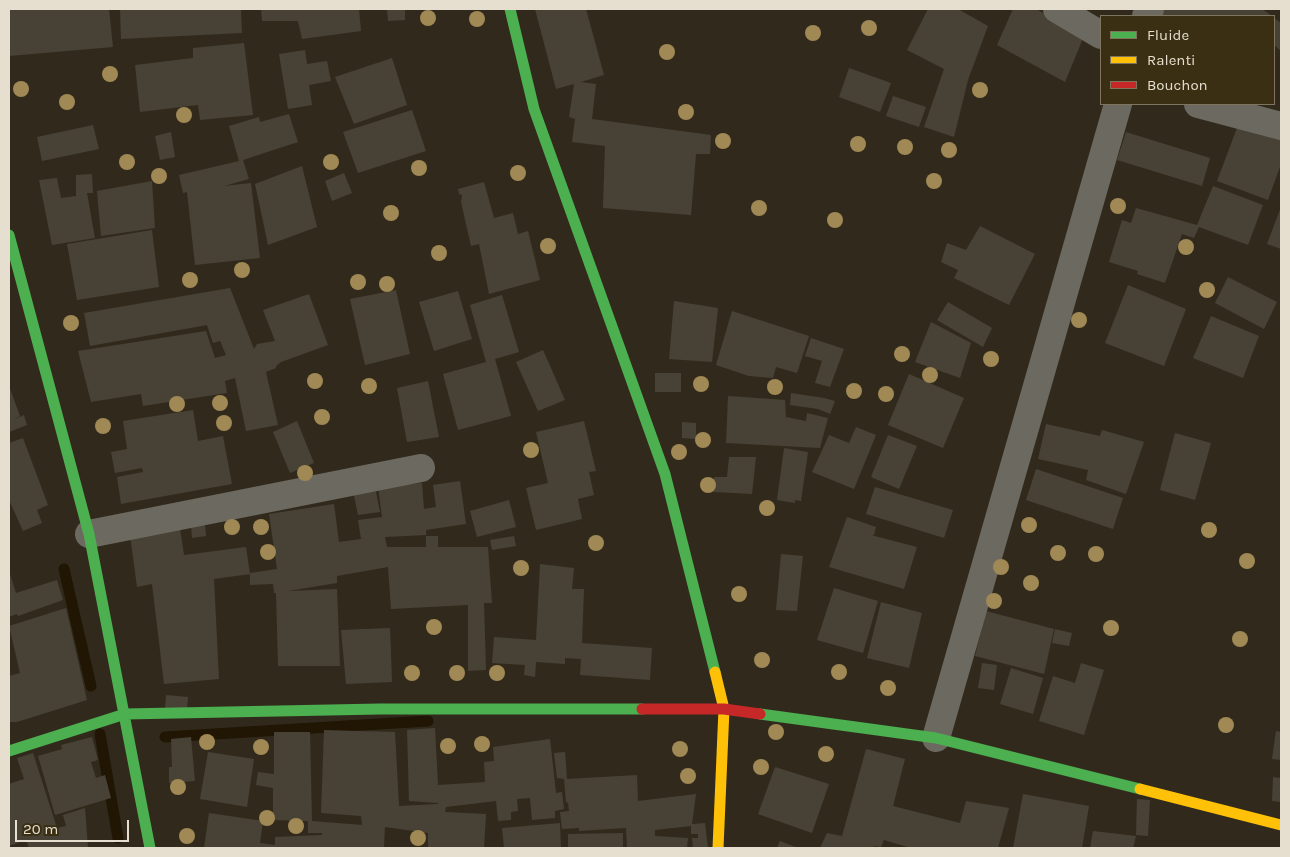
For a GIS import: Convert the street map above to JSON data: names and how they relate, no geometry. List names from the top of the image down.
{
  "legend": ["Fluide", "Ralenti", "Bouchon"],
  "scale_bar": "20 m"
}
